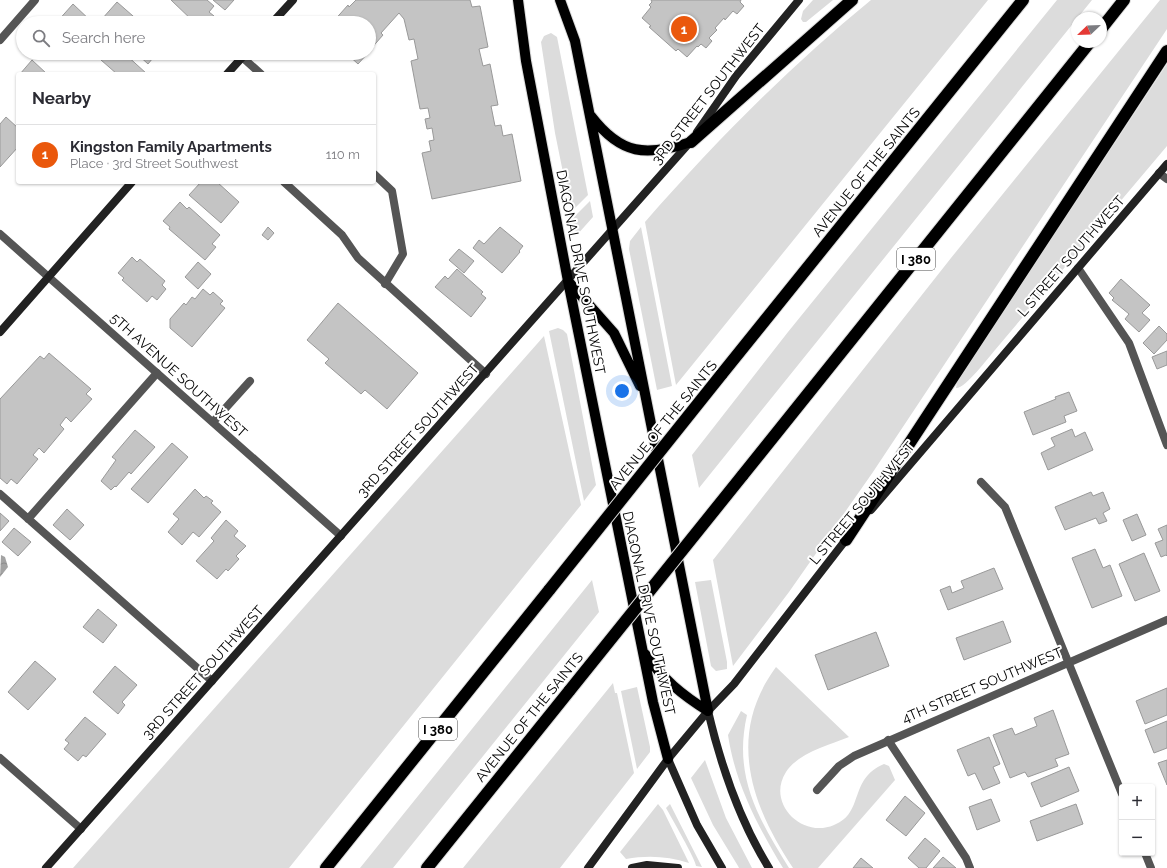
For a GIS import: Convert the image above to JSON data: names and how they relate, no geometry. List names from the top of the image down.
{
  "streets": {
    "highway": ["AVENUE OF THE SAINTS", "I 380"],
    "main road": ["3RD STREET SOUTHWEST", "L STREET SOUTHWEST", "DIAGONAL DRIVE SOUTHWEST"],
    "street": ["5TH AVENUE SOUTHWEST", "4TH STREET SOUTHWEST"]
  },
  "crossings": [
    ["3RD STREET SOUTHWEST", "DIAGONAL DRIVE SOUTHWEST"],
    ["3RD STREET SOUTHWEST", "5TH AVENUE SOUTHWEST"],
    ["L STREET SOUTHWEST", "DIAGONAL DRIVE SOUTHWEST"]
  ],
  "north": "bottom left",
  "page": {
    "pins": "1",
    "search": "Search here",
    "heading": "Nearby",
    "list": [
      {
        "mark": "1",
        "name": "Kingston Family Apartments",
        "note": "Place · 3rd Street Southwest",
        "value": "110 m"
      }
    ],
    "map_buttons": ["+", "−"]
  }
}
